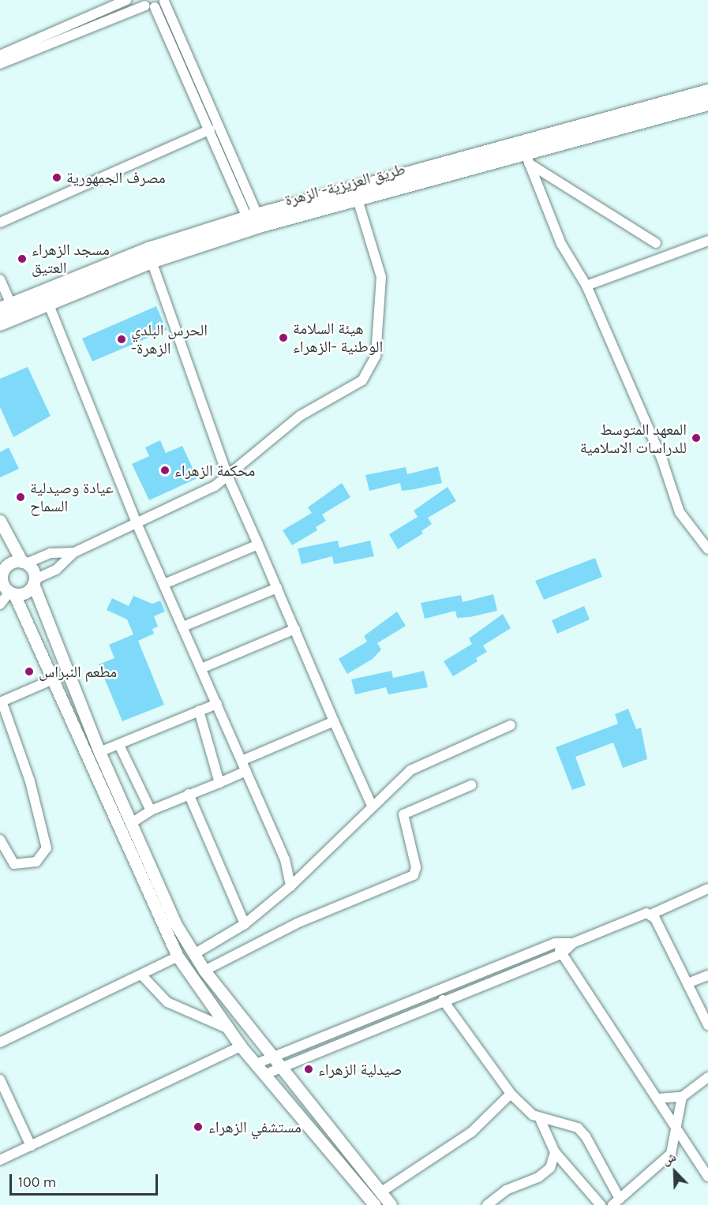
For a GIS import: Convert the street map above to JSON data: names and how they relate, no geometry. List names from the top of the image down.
{
  "streets": {
    "main road": ["طريق العزيزية- الزهرة"]
  },
  "places": [
    "مصرف الجمهورية",
    "مسجد الزهراء العتيق",
    "هيئة السلامة الوطنية -الزهراء",
    "الحرس البلدي -الزهرة",
    "المعهد المتوسط للدراسات الاسلامية",
    "محكمة الزهراء",
    "عيادة وصيدلية السماح",
    "مطعم النبراس",
    "صيدلية الزهراء",
    "مستشفي الزهراء"
  ],
  "scale_bar": "100 m",
  "north": "top left"
}
